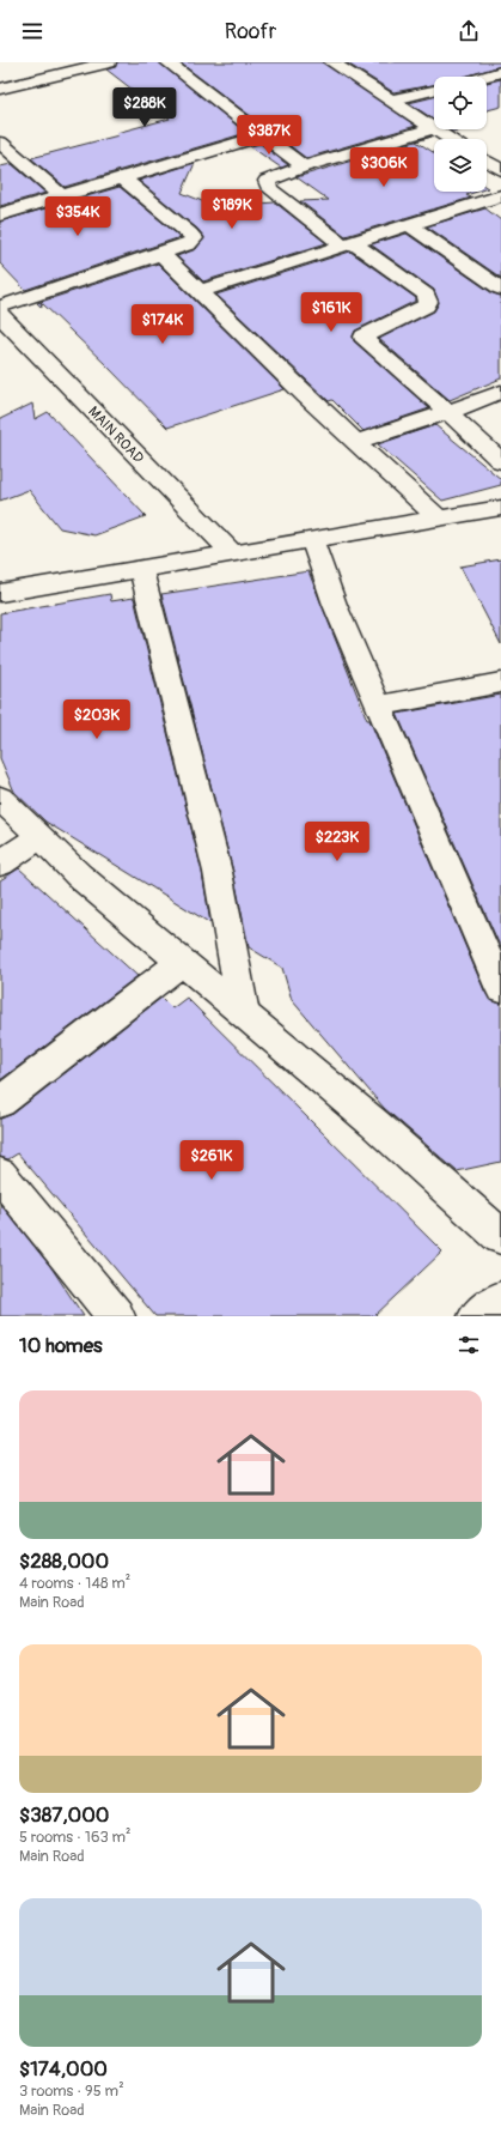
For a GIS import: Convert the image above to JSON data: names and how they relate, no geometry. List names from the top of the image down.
{
  "streets": {
    "street": ["MAIN ROAD"]
  },
  "page": {
    "header": "Roofr",
    "price": [
      "$288K",
      "$387K",
      "$306K",
      "$189K",
      "$354K",
      "$161K",
      "$174K",
      "$203K",
      "$223K",
      "$261K"
    ],
    "heading": "10 homes",
    "list": [
      {
        "name": "$288,000",
        "note": "4 rooms · 148 m² · Main Road"
      },
      {
        "name": "$387,000",
        "note": "5 rooms · 163 m² · Main Road"
      },
      {
        "name": "$174,000",
        "note": "3 rooms · 95 m² · Main Road"
      }
    ]
  }
}
